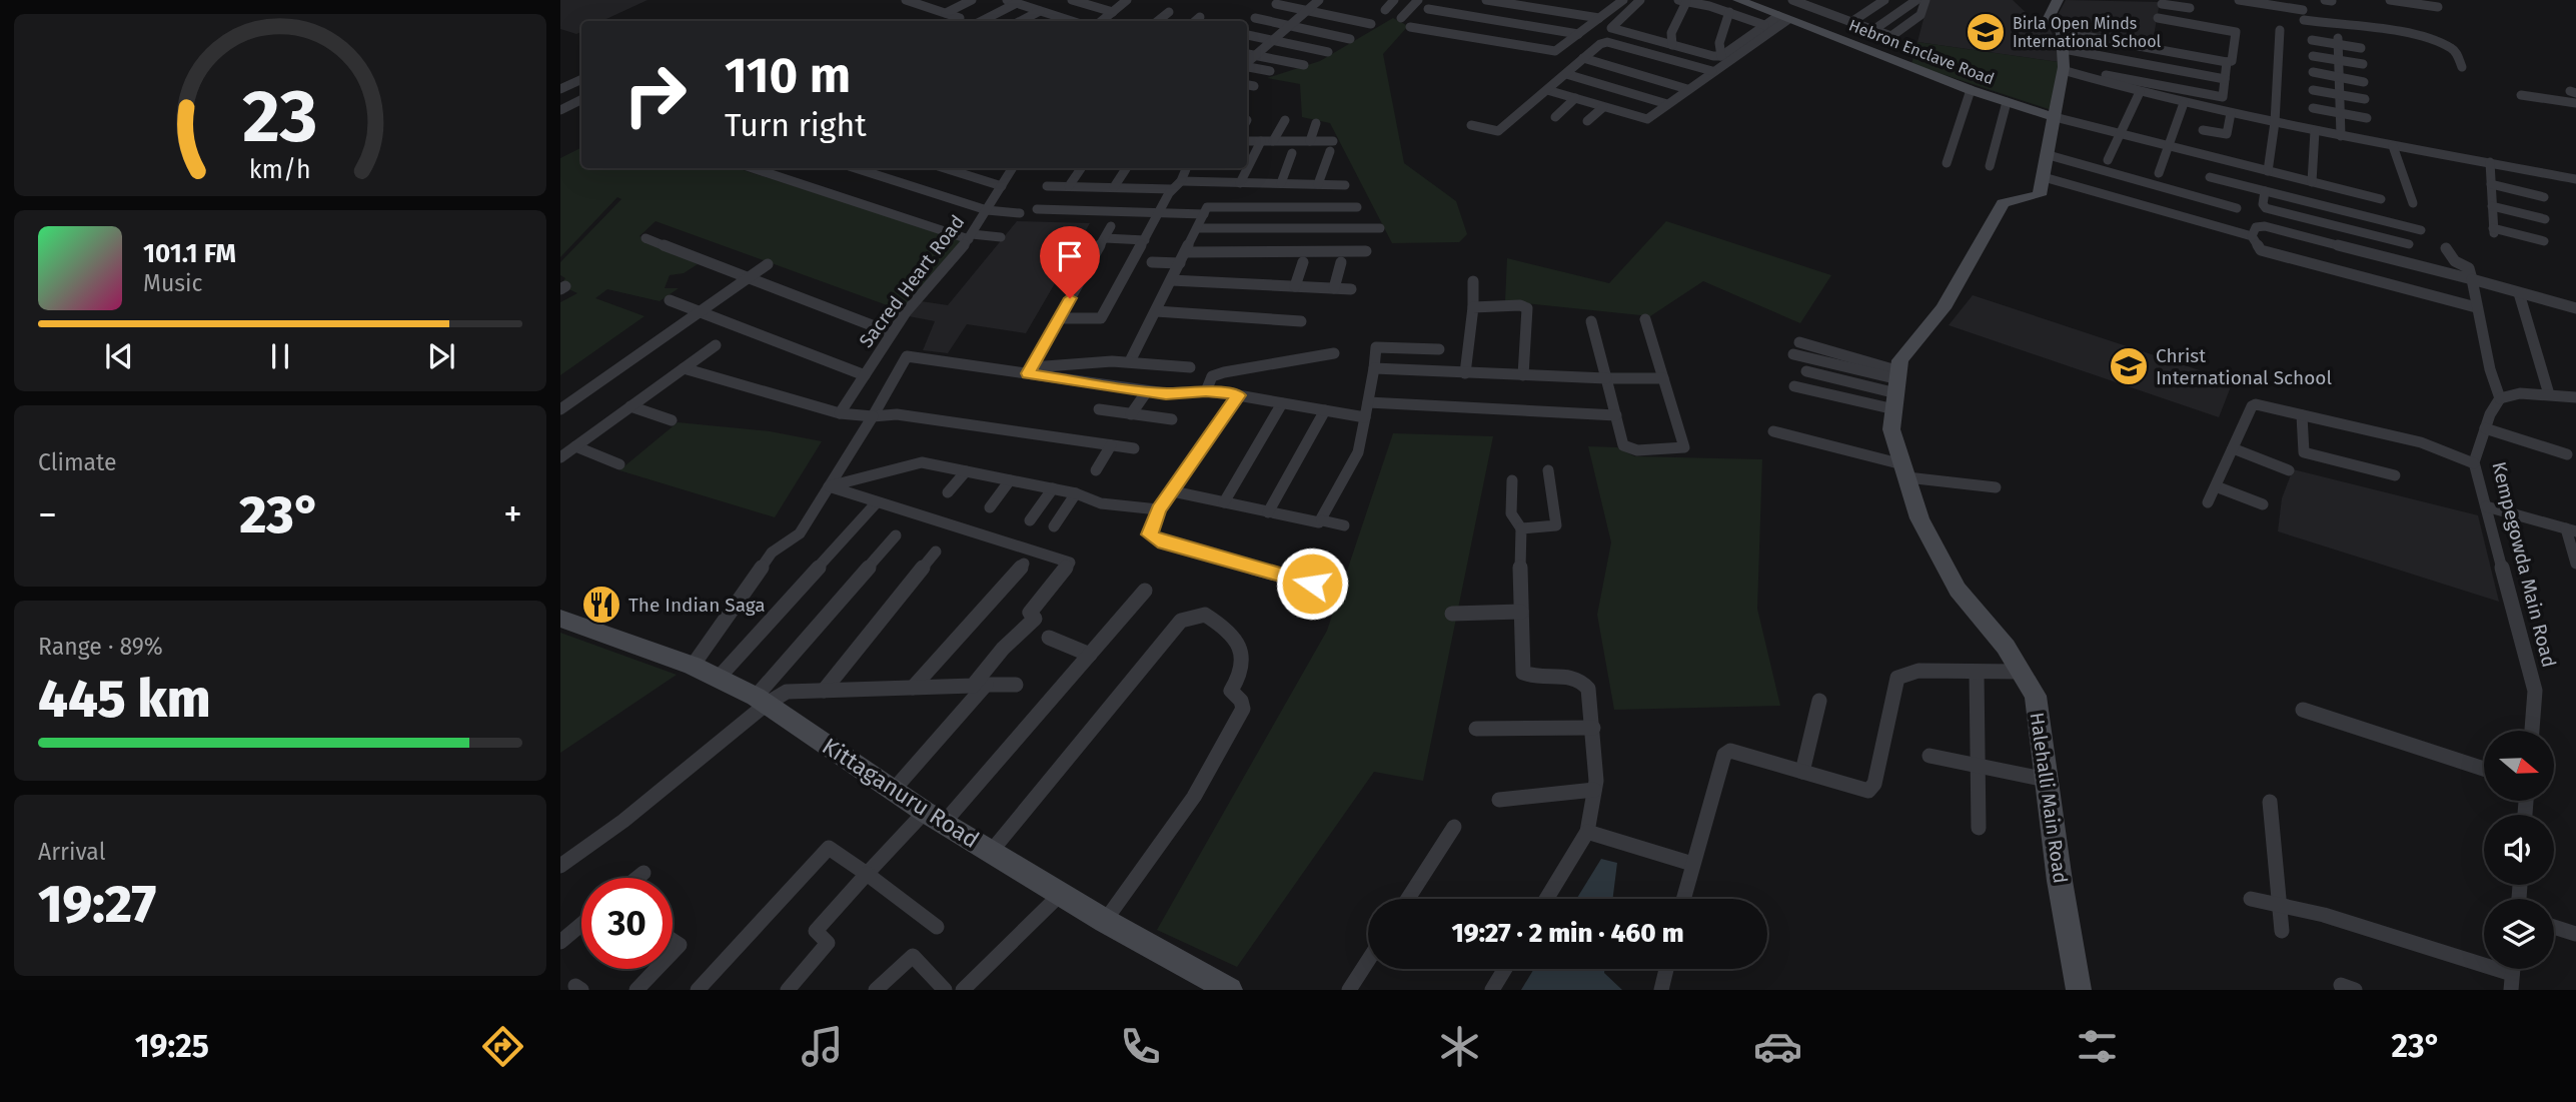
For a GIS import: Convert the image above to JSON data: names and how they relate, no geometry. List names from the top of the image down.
{
  "streets": {
    "main road": ["Hebron Enclave Road", "Kittaganuru Road", "Halehalli Main Road"],
    "street": ["Sacred Heart Road", "Kempegowda Main Road"]
  },
  "places": {
    "school or university": ["Birla Open Minds International School", "Christ International School"],
    "restaurant": ["The Indian Saga"]
  },
  "north": "right",
  "page": {
    "turn": ["110 m", "Turn right"],
    "song": ["101.1 FM", "Music"],
    "tile": [
      "Climate",
      ["Range · 89%", "445 km"],
      ["Arrival", "19:27"]
    ],
    "heat": ["−", "23°", "+"],
    "limit": "30",
    "trip": "19:27 · 2 min · 460 m",
    "tabs": ["19:25", "23°"],
    "gauge": ["23", "km/h"]
  }
}
